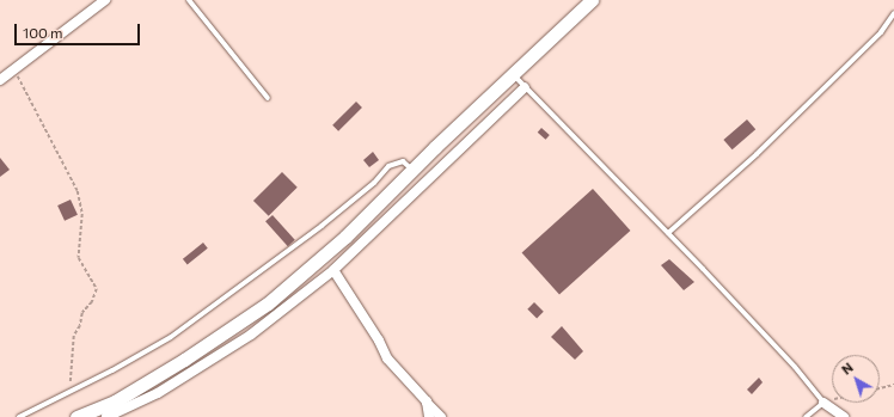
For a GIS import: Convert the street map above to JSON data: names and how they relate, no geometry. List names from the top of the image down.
{
  "scale_bar": "100 m",
  "north": "top left"
}
